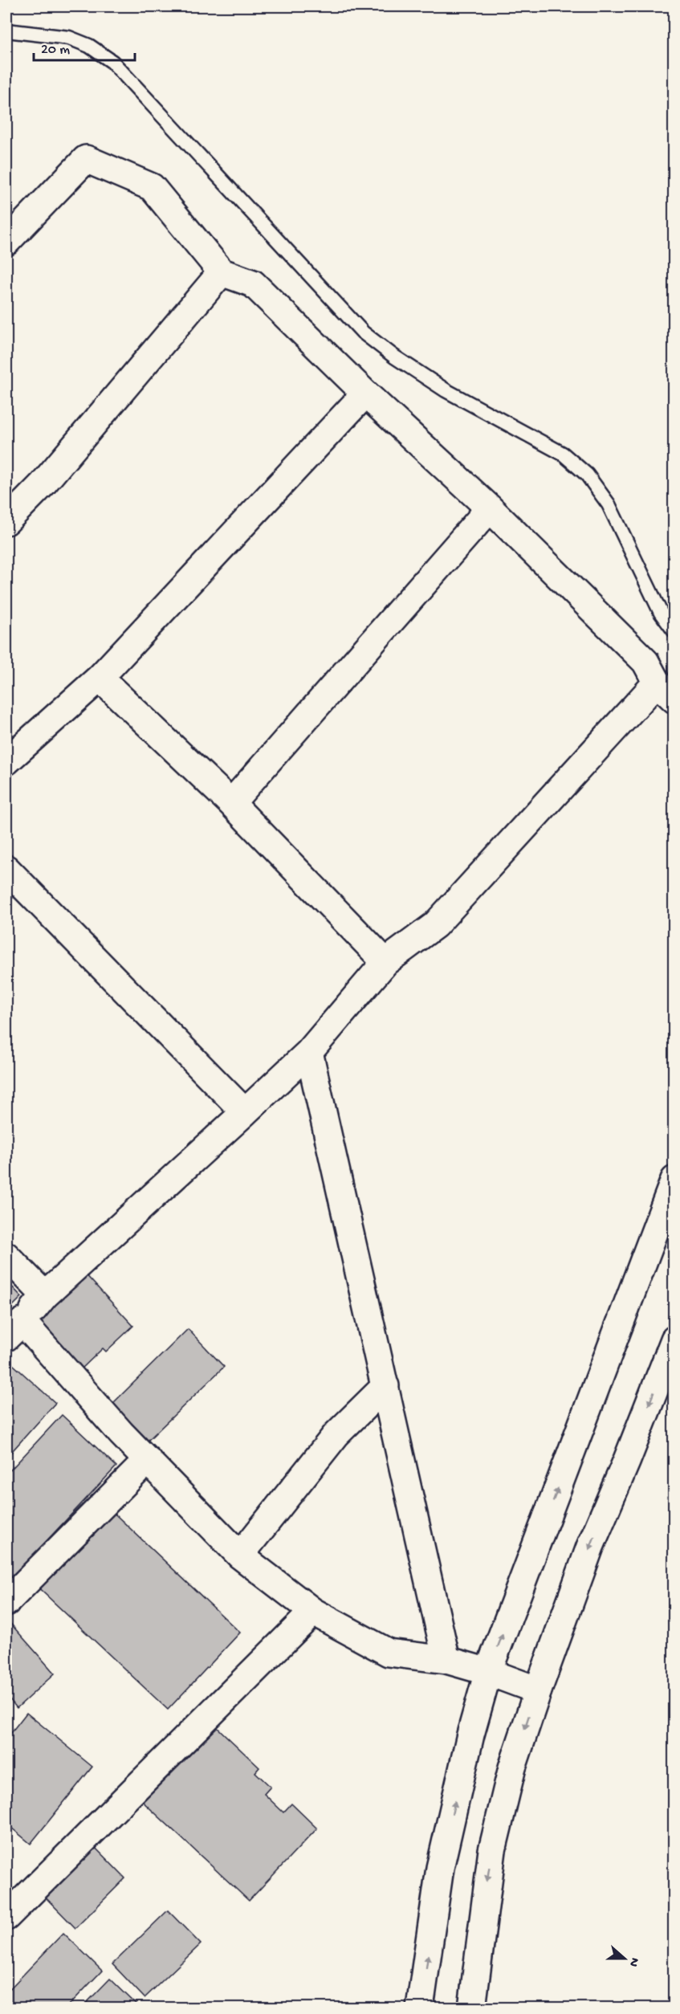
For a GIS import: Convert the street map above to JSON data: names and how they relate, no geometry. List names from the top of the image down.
{
  "scale_bar": "20 m",
  "north": "right"
}
